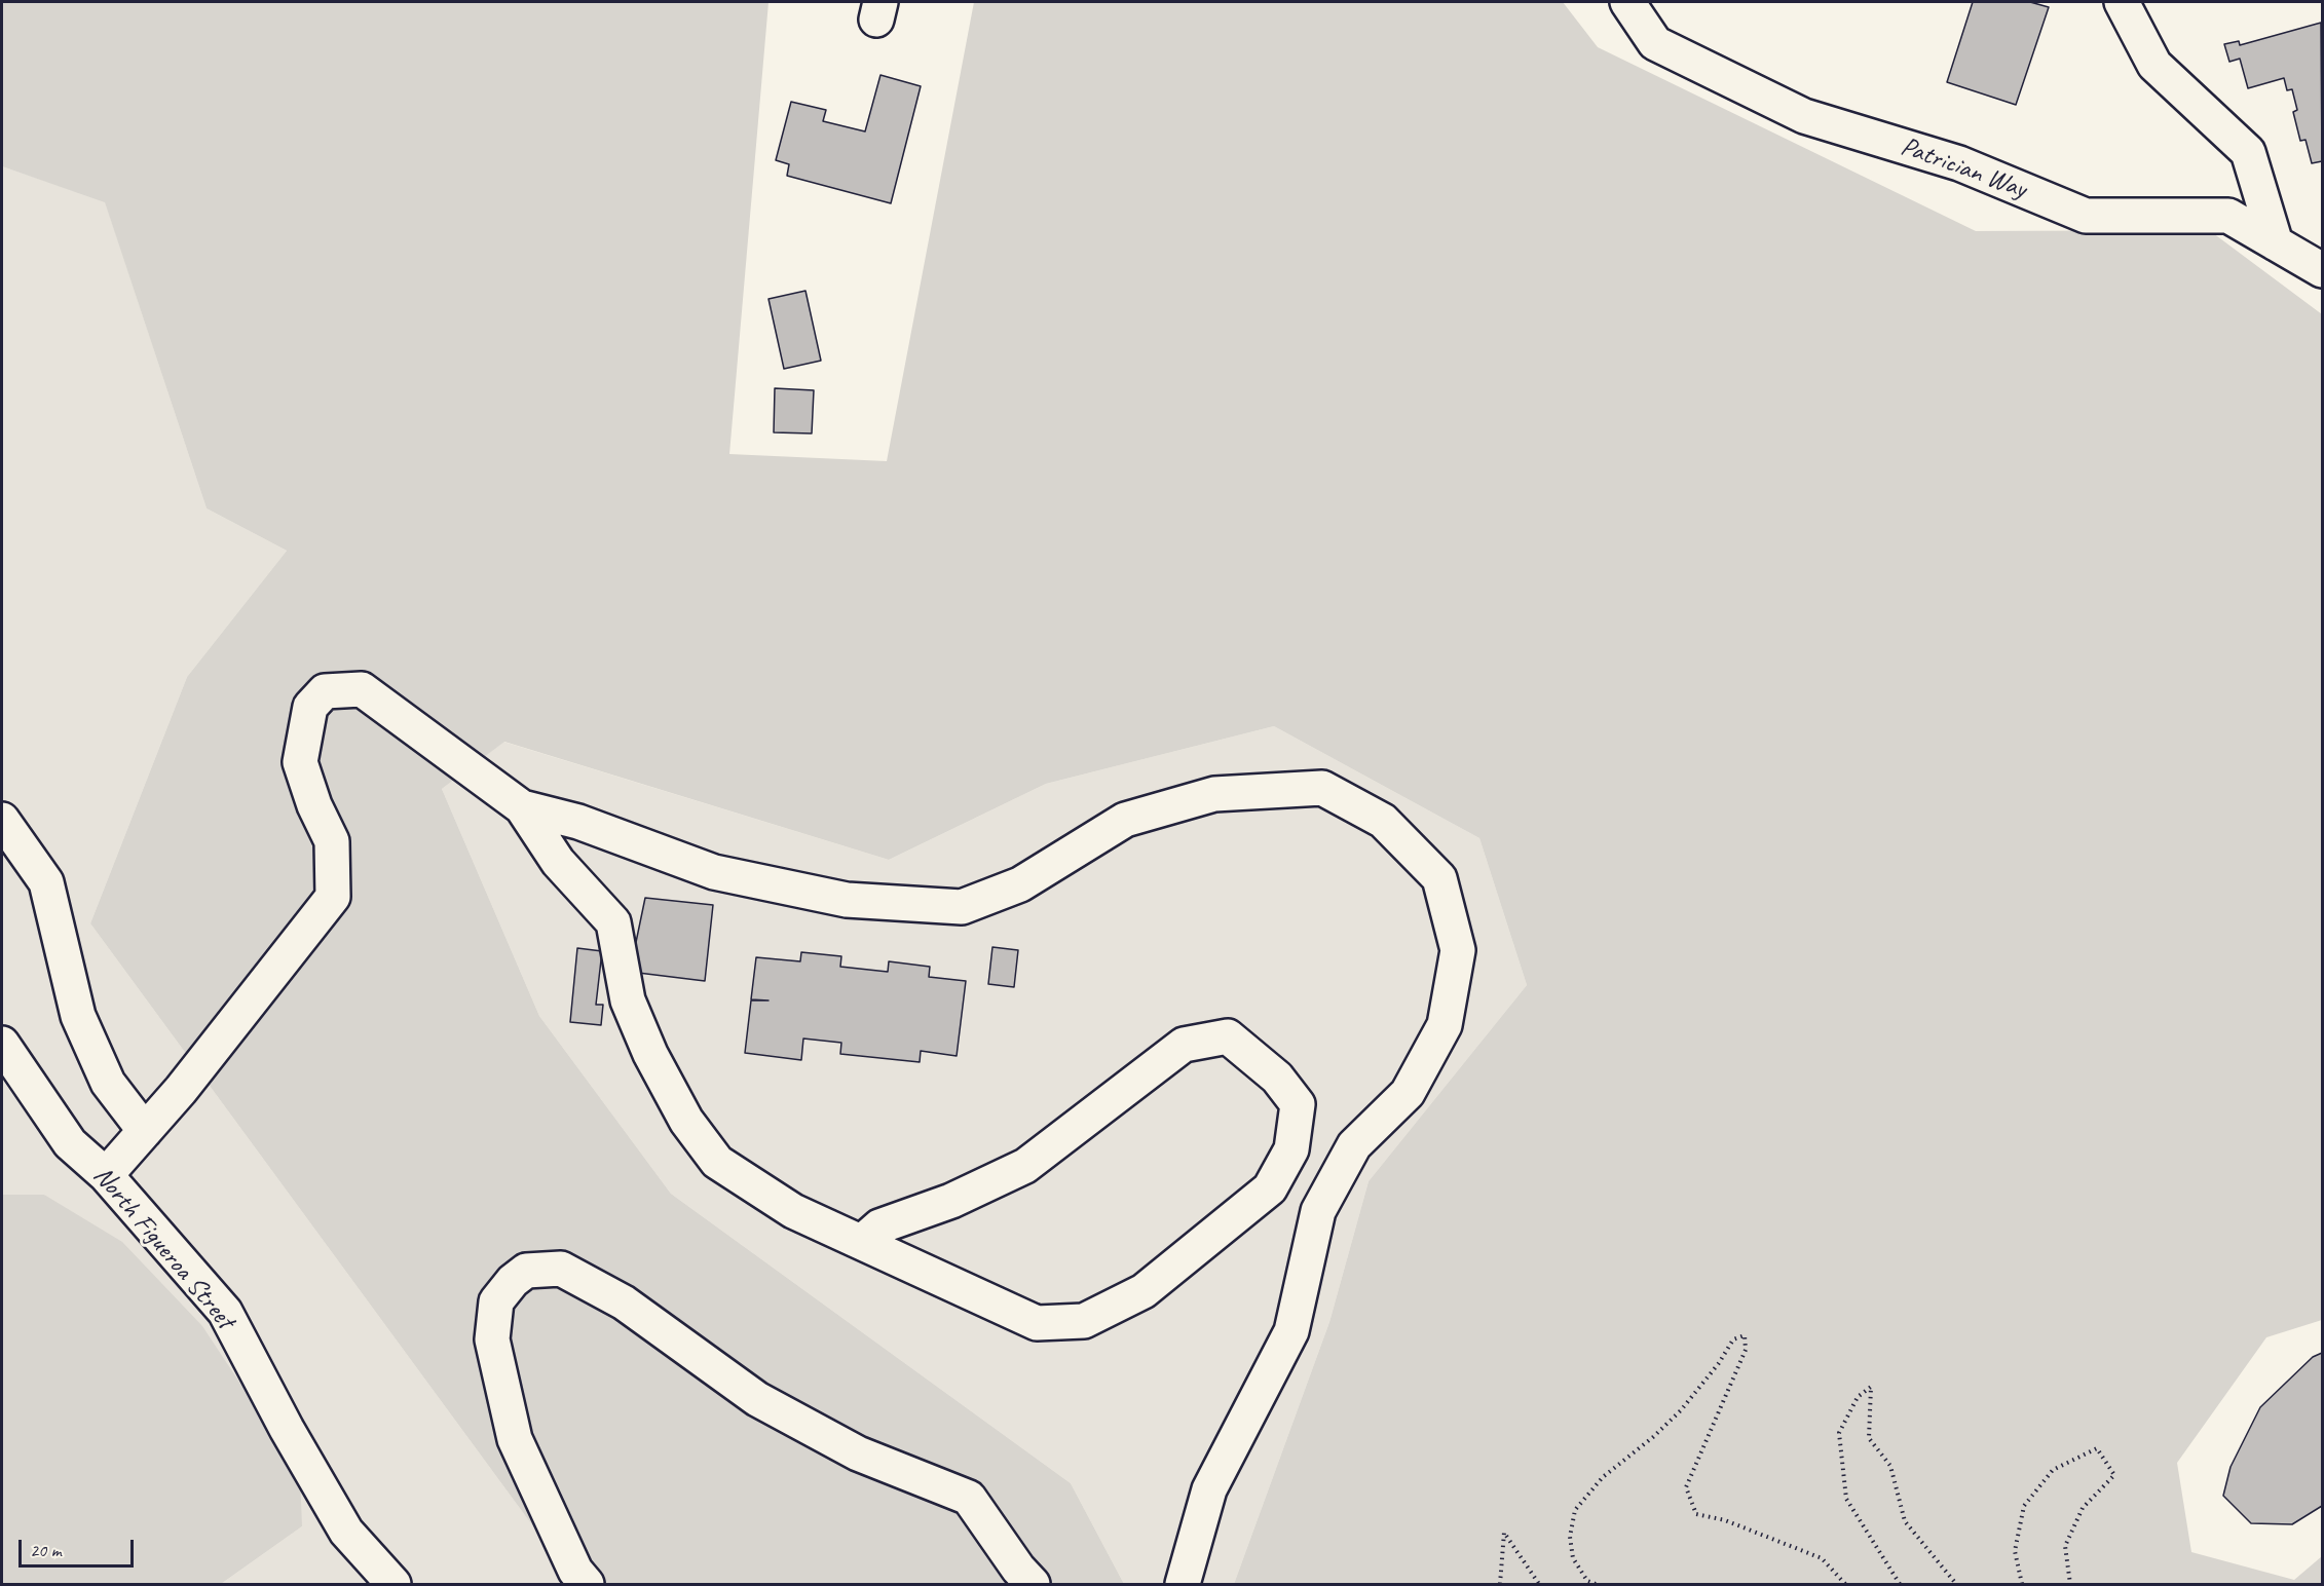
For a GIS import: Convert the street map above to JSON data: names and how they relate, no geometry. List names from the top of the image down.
{
  "streets": {
    "street": ["Patrician Way", "North Figueroa Street"]
  },
  "scale_bar": "20 m"
}
